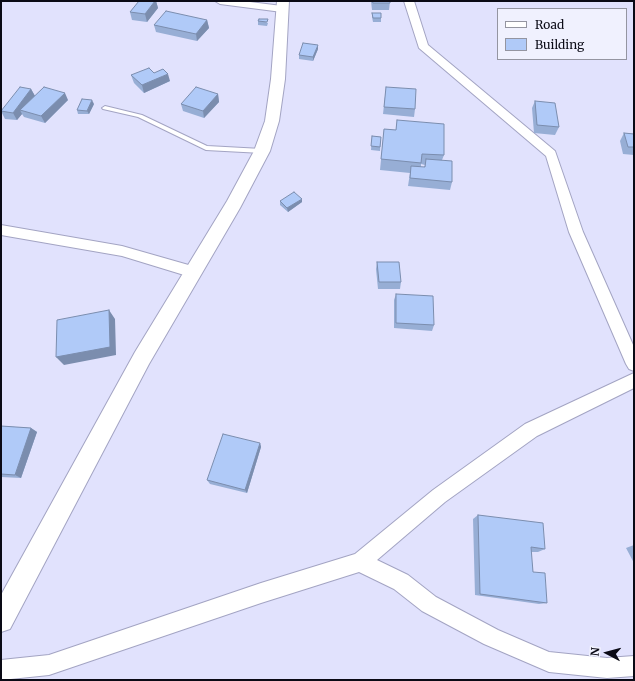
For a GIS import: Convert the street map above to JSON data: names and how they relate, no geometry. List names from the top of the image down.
{
  "legend": ["Road", "Building"],
  "north": "left"
}
